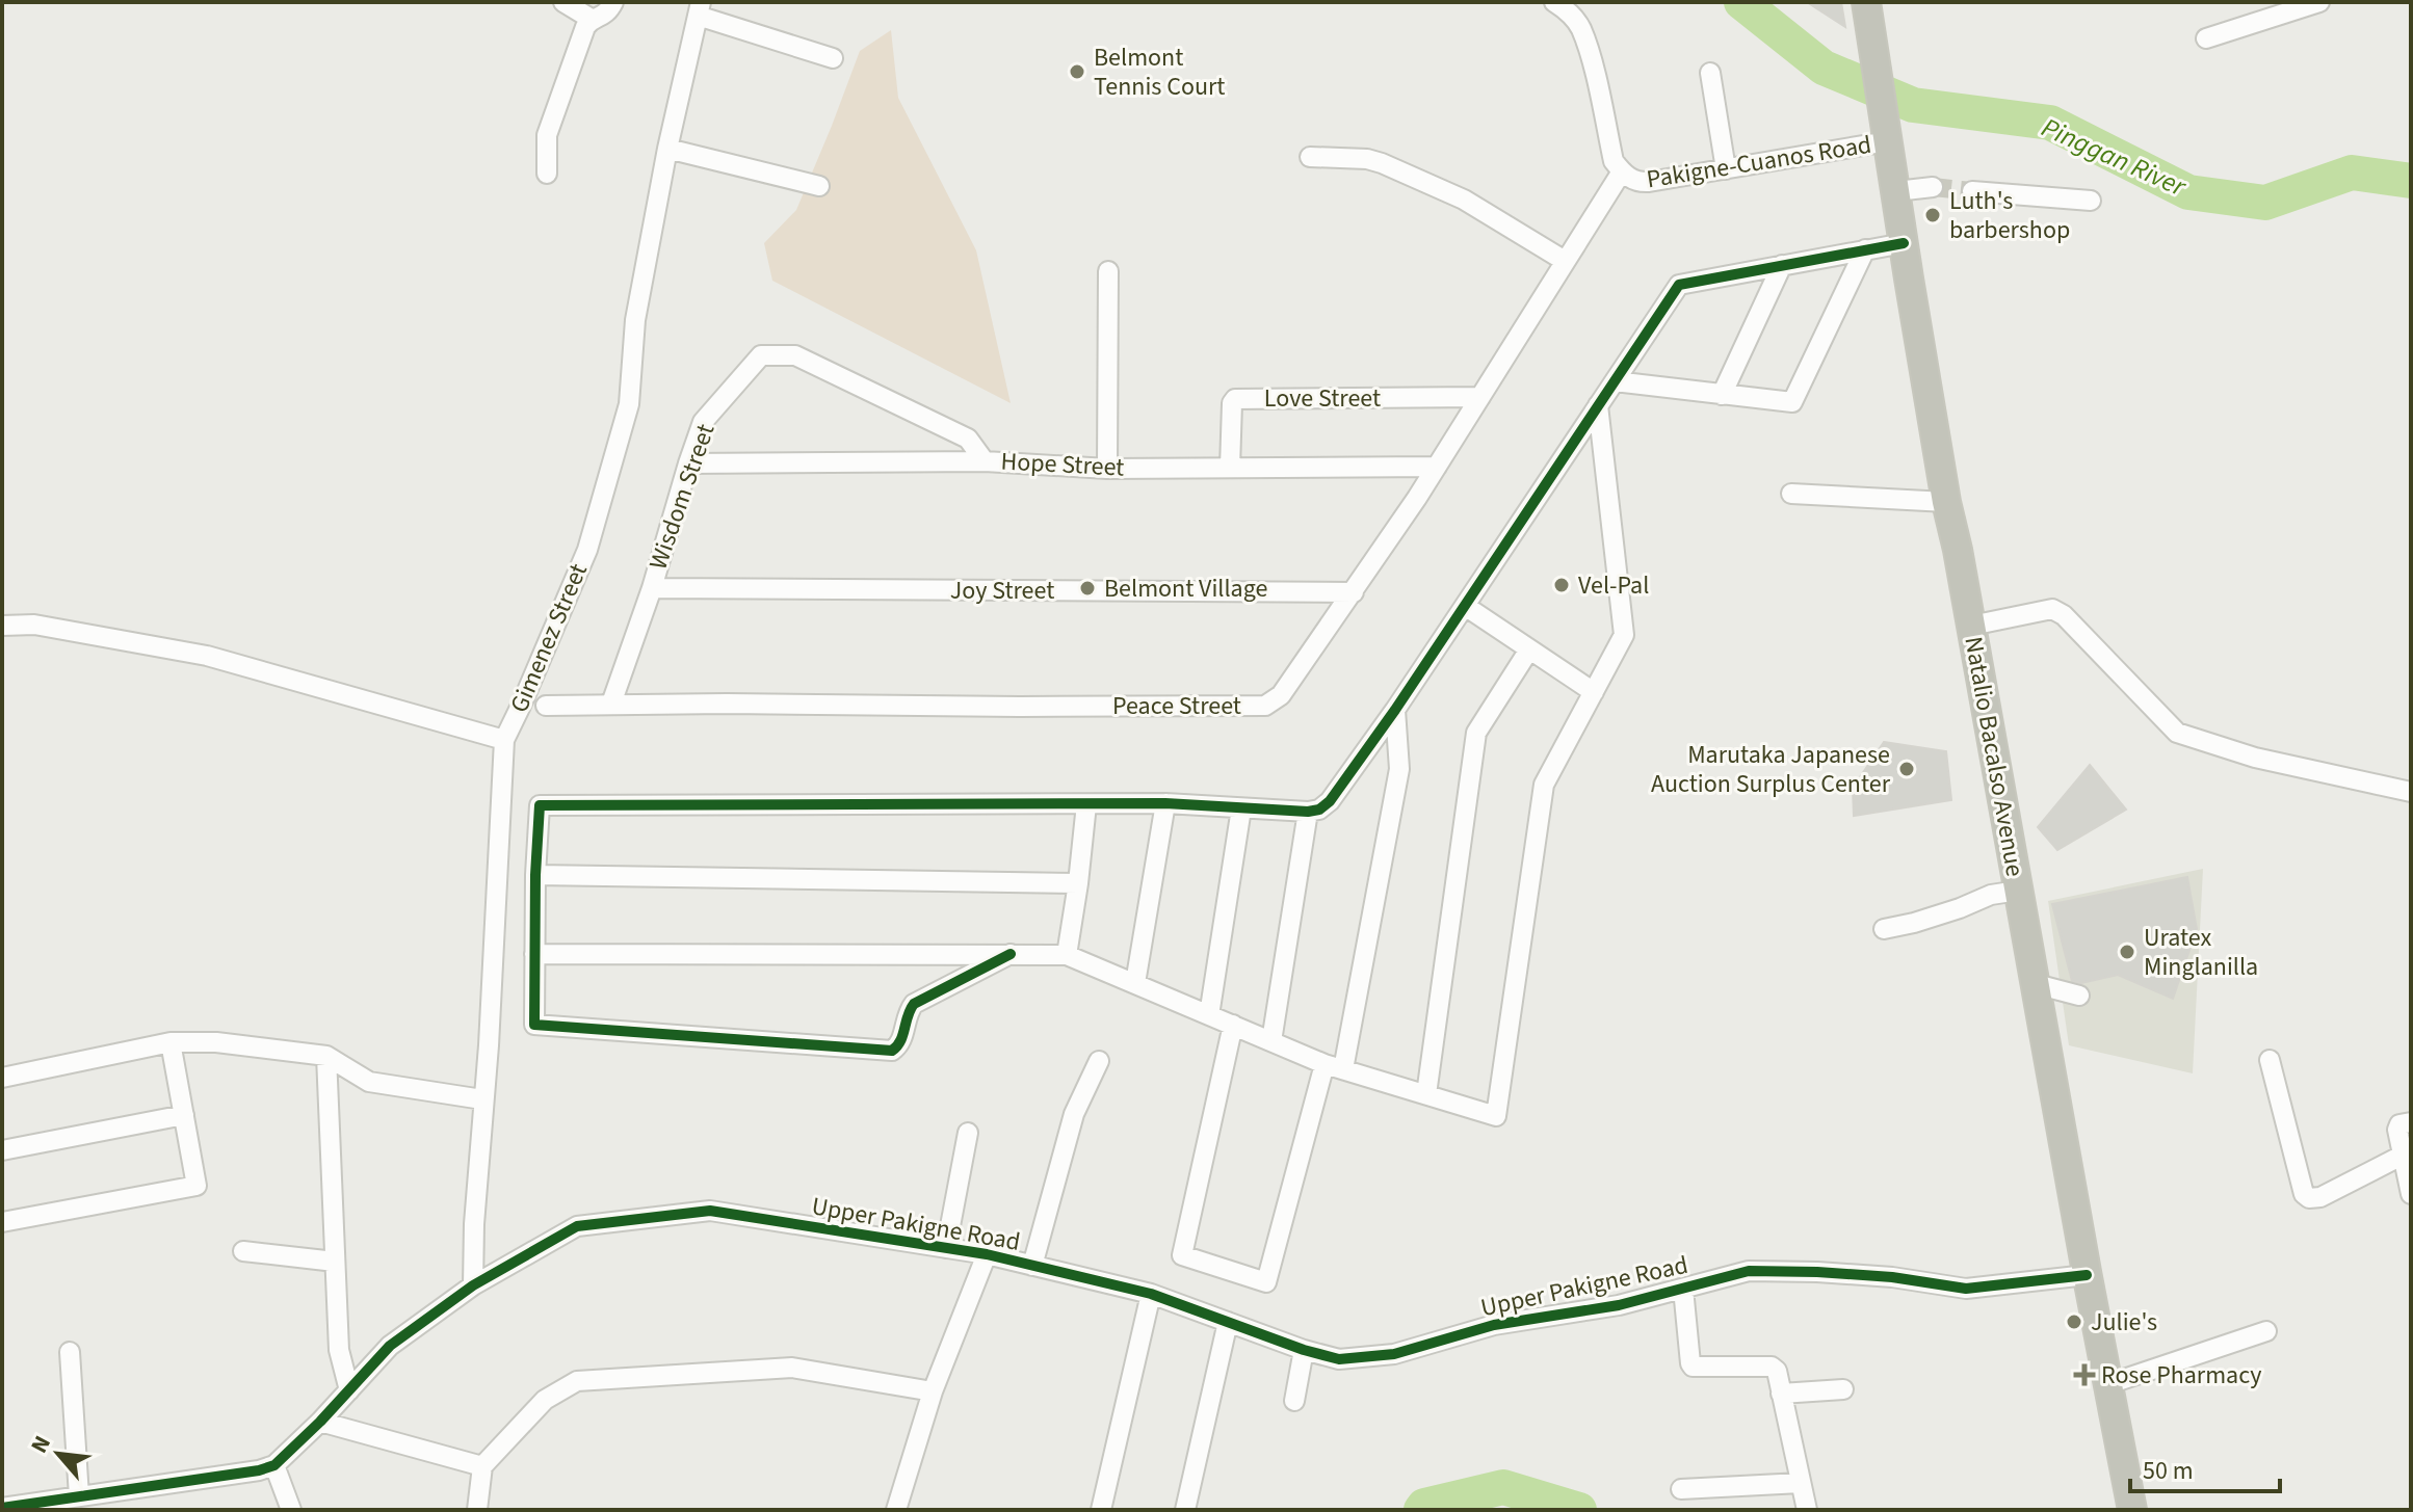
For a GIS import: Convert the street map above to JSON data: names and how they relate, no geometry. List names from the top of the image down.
{
  "streets": {
    "highway": ["Natalio Bacalso Avenue"],
    "street": [
      "Pakigne-Cuanos Road",
      "Love Street",
      "Hope Street",
      "Wisdom Street",
      "Joy Street",
      "Gimenez Street",
      "Peace Street",
      "Upper Pakigne Road"
    ]
  },
  "crossings": [
    ["Pakigne-Cuanos Road", "Peace Street"],
    ["Pakigne-Cuanos Road", "Natalio Bacalso Avenue"],
    ["Love Street", "Hope Street"],
    ["Love Street", "Peace Street"],
    ["Hope Street", "Wisdom Street"],
    ["Hope Street", "Peace Street"],
    ["Wisdom Street", "Joy Street"],
    ["Wisdom Street", "Peace Street"],
    ["Joy Street", "Peace Street"],
    ["Gimenez Street", "Upper Pakigne Road"],
    ["Natalio Bacalso Avenue", "Upper Pakigne Road"]
  ],
  "water": ["Pinggan River"],
  "places": {
    "other": [
      "Belmont Tennis Court",
      "Luth's barbershop",
      "Vel-Pal",
      "Belmont Village",
      "Marutaka Japanese Auction Surplus Center",
      "Uratex Minglanilla",
      "Julie's"
    ],
    "health": ["Rose Pharmacy"]
  },
  "scale_bar": "50 m",
  "north": "top left"
}
